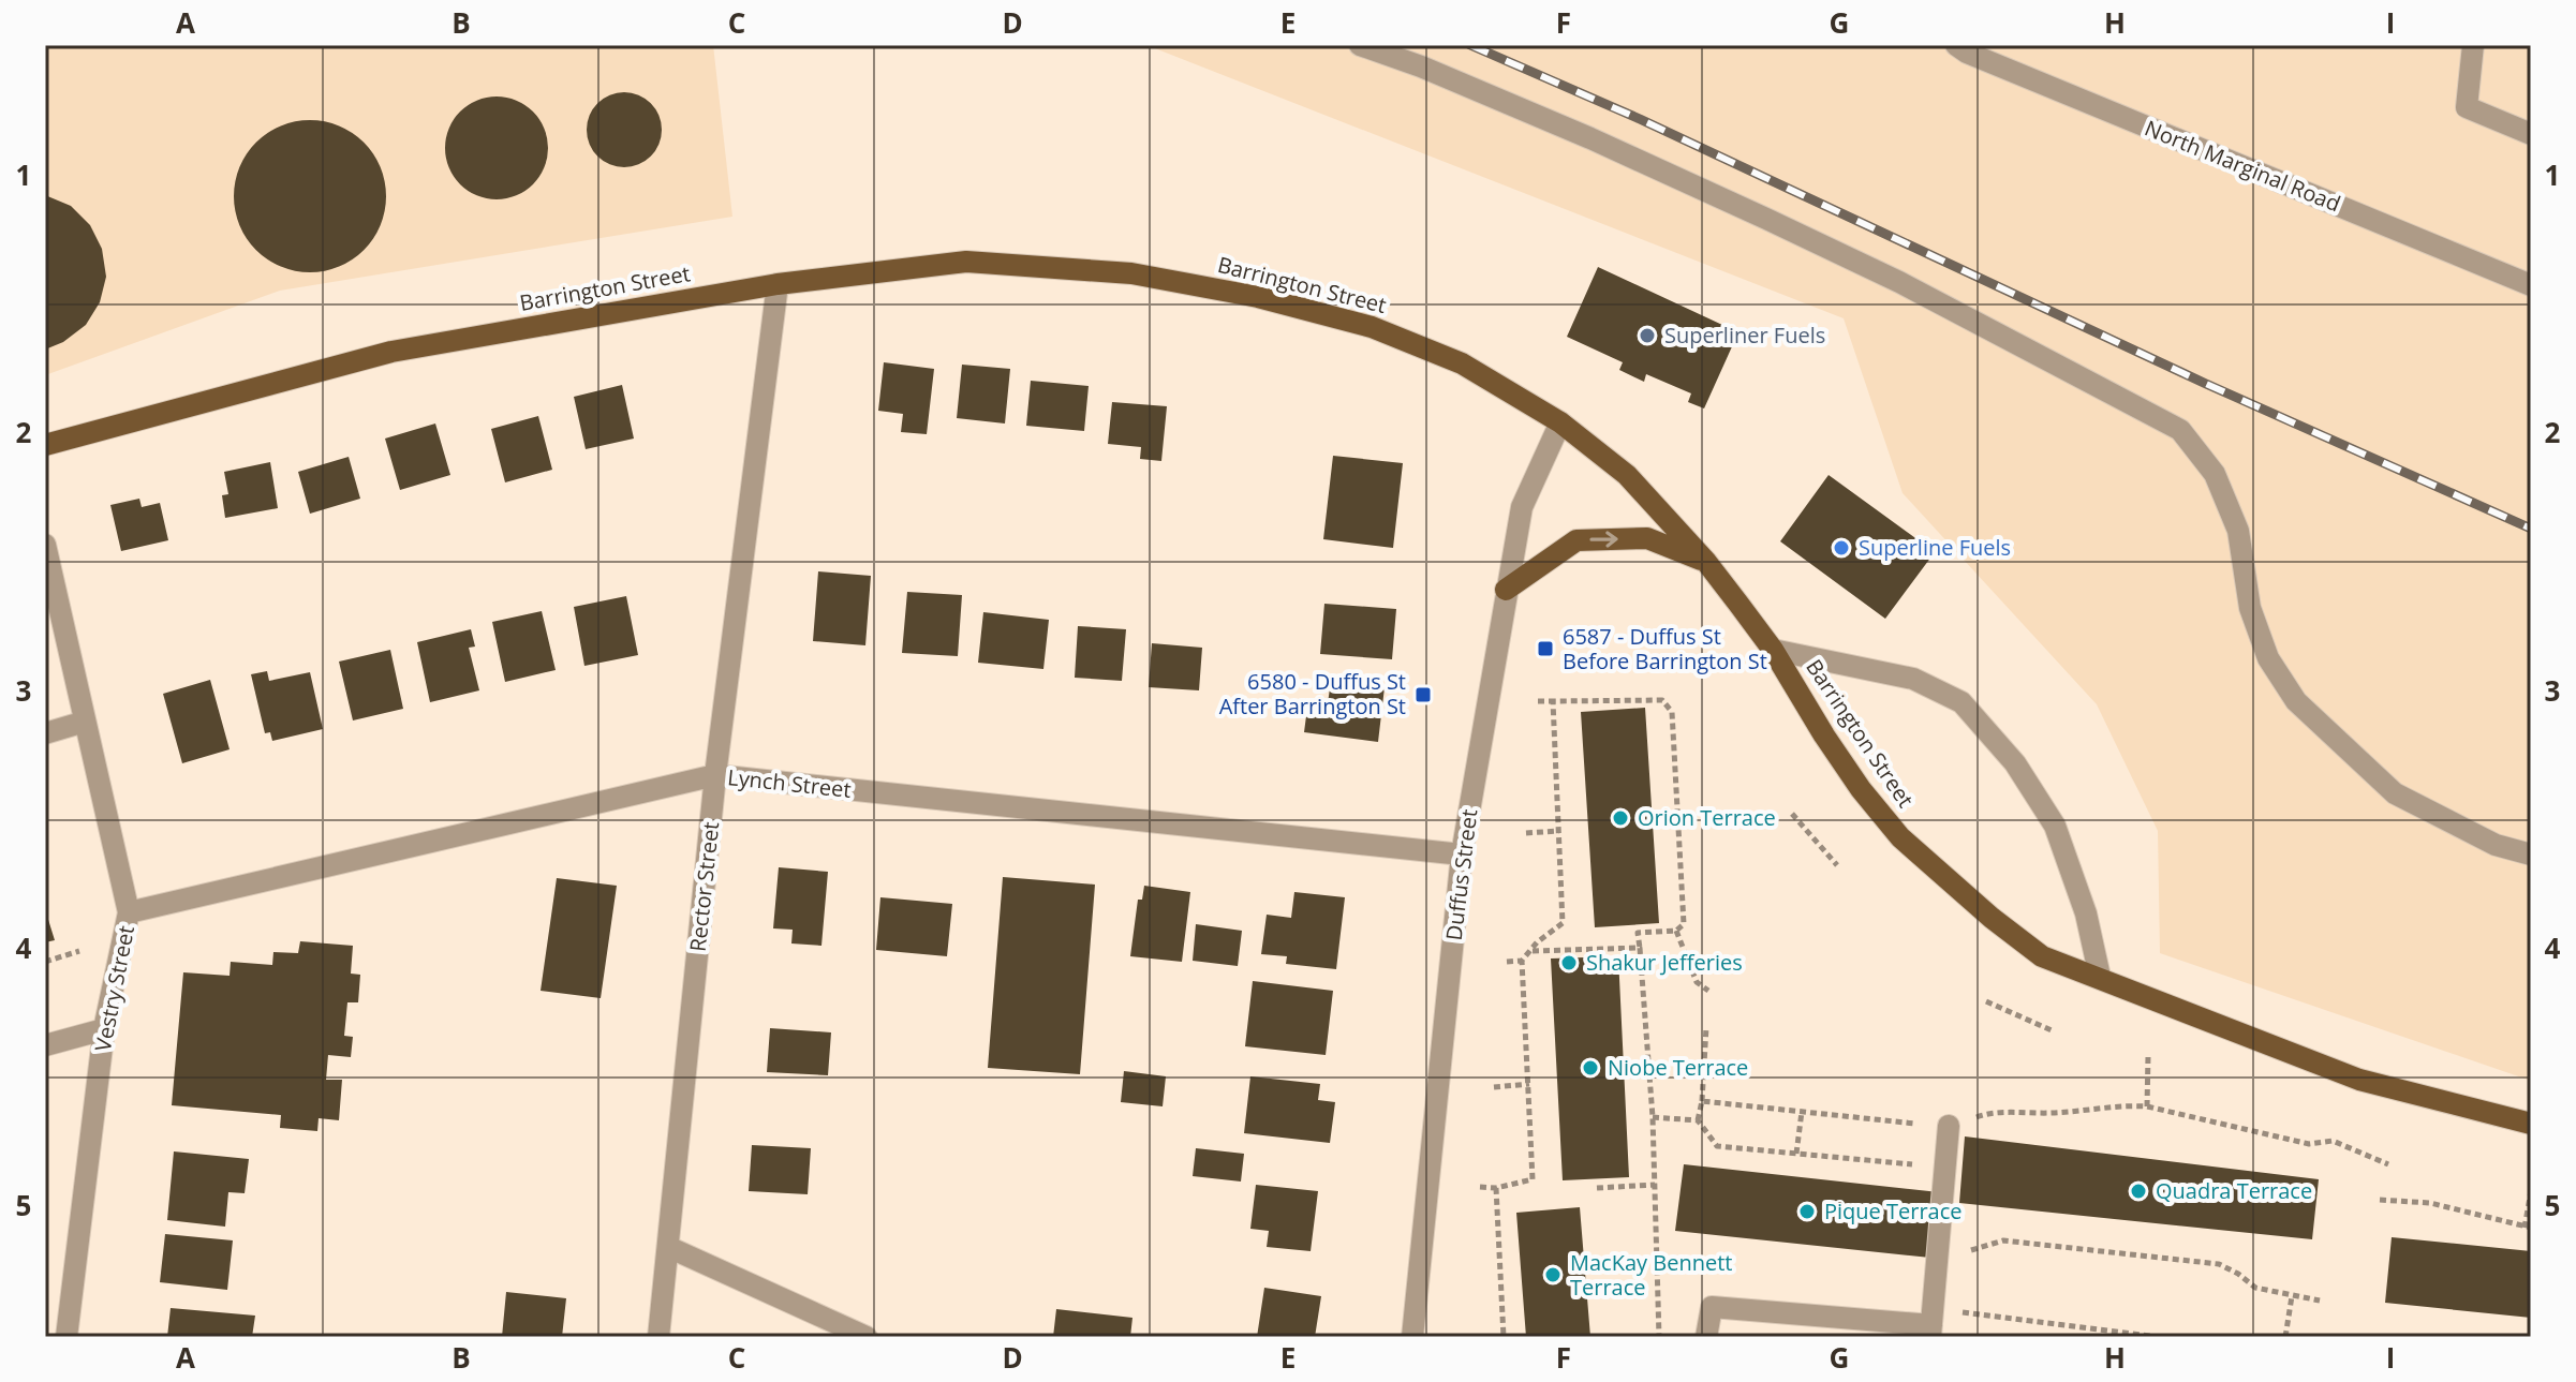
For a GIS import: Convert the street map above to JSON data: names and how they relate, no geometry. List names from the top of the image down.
{
  "streets": {
    "main road": ["Barrington Street"],
    "street": [
      "North Marginal Road",
      "Lynch Street",
      "Duffus Street",
      "Rector Street",
      "Vestry Street"
    ]
  },
  "crossings": [
    ["Barrington Street", "Duffus Street"],
    ["Barrington Street", "Rector Street"],
    ["Lynch Street", "Duffus Street"],
    ["Lynch Street", "Rector Street"],
    ["Lynch Street", "Vestry Street"]
  ],
  "places": {
    "other": [
      "Superliner Fuels",
      "Superline Fuels",
      "Orion Terrace",
      "Shakur Jefferies",
      "Niobe Terrace",
      "Quadra Terrace",
      "Pique Terrace",
      "MacKay Bennett Terrace"
    ],
    "transit": ["6587 - Duffus St Before Barrington St", "6580 - Duffus St After Barrington St"]
  },
  "grid": {
    "columns": [
      "A",
      "B",
      "C",
      "D",
      "E",
      "F",
      "G",
      "H",
      "I"
    ],
    "rows": [
      "1",
      "2",
      "3",
      "4",
      "5"
    ]
  }
}
